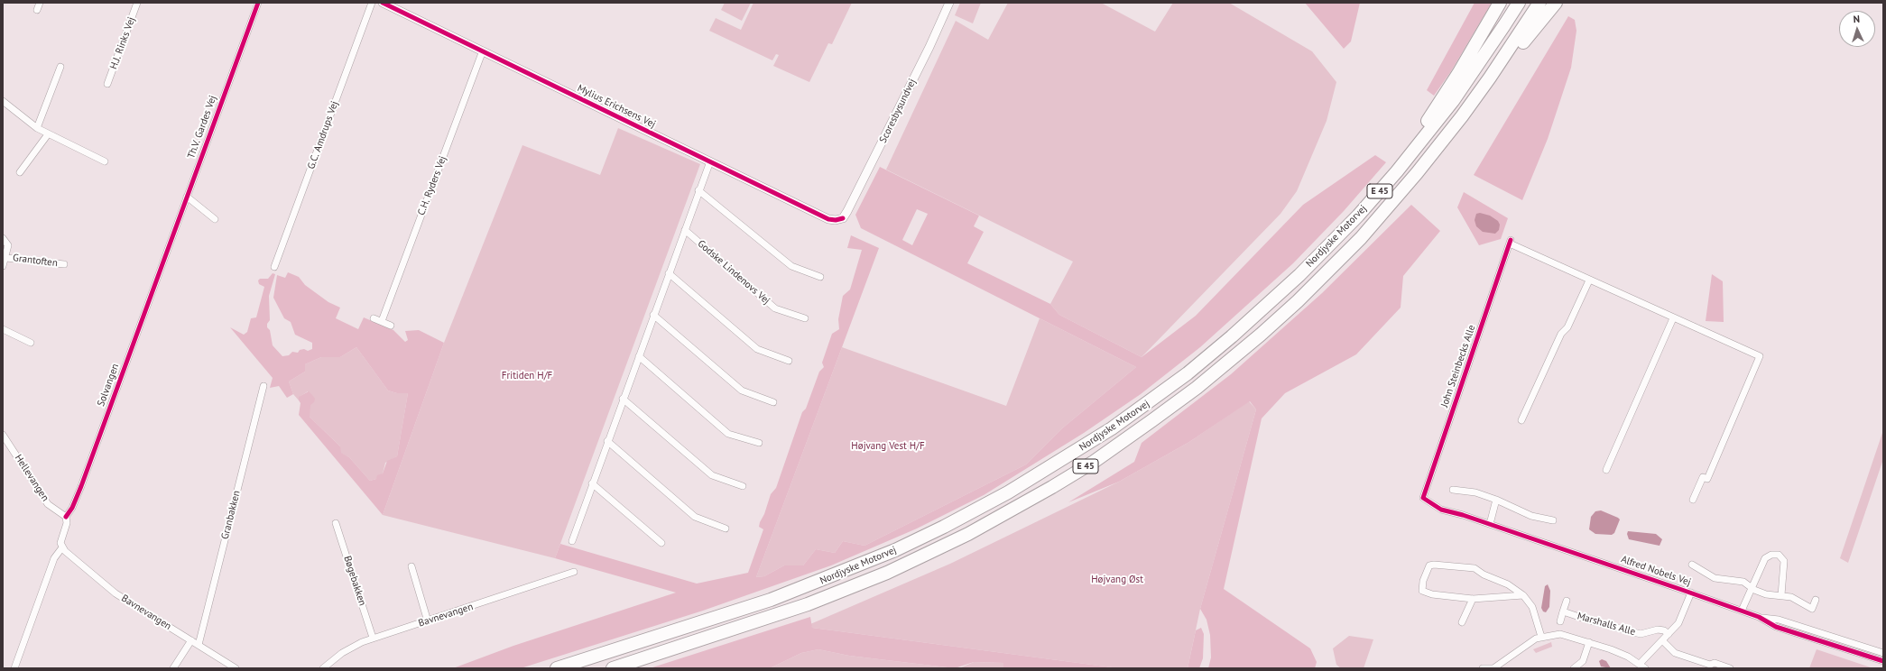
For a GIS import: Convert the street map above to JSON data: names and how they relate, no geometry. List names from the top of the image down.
{
  "streets": {
    "highway": ["E 45", "Nordjyske Motorvej"],
    "street": [
      "H.J. Rinks Vej",
      "Mylius Erichsens Vej",
      "Scoresbysundvej",
      "Th.V. Gardes Vej",
      "G.C. Amdrups Vej",
      "C.H. Ryders Vej",
      "Grantoften",
      "Godske Lindenovs Vej",
      "John Steinbecks Alle",
      "Solvangen",
      "Hellevangen",
      "Granbakken",
      "Alfred Nobels Vej",
      "Bøgebakken",
      "Bavnevangen",
      "Marshalls Alle"
    ]
  },
  "crossings": [
    ["Mylius Erichsens Vej", "Scoresbysundvej"],
    ["Mylius Erichsens Vej", "C.H. Ryders Vej"],
    ["Th.V. Gardes Vej", "Solvangen"],
    ["John Steinbecks Alle", "Alfred Nobels Vej"],
    ["Solvangen", "Hellevangen"],
    ["Solvangen", "Bavnevangen"],
    ["Granbakken", "Bavnevangen"],
    ["Bøgebakken", "Bavnevangen"]
  ],
  "parks": ["Fritiden H/F", "Højvang Vest H/F", "Højvang Øst"],
  "north": "top"
}
